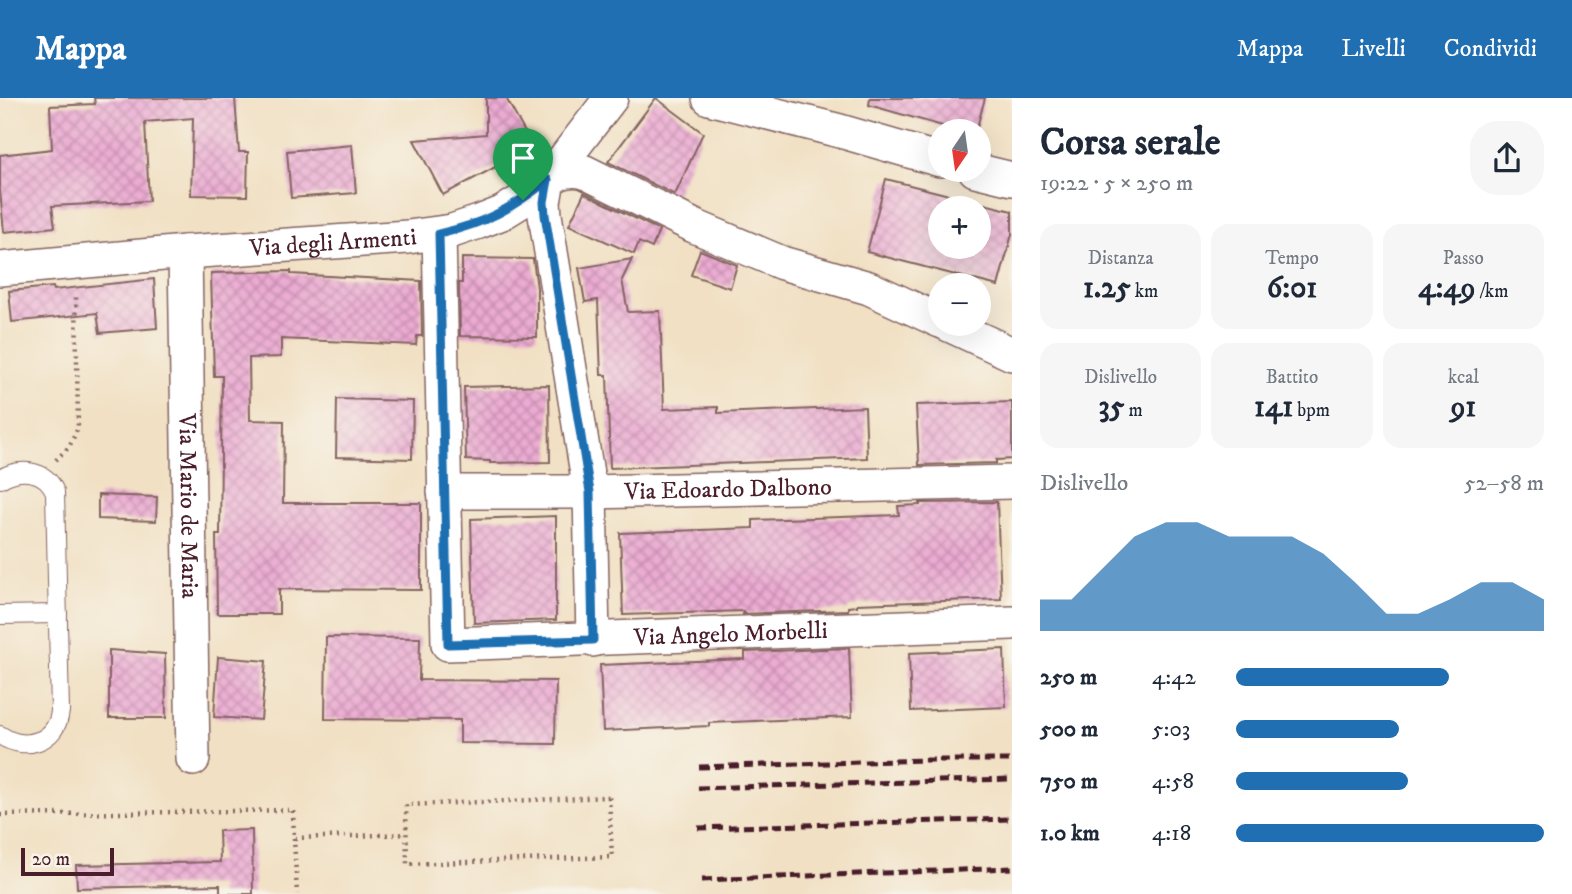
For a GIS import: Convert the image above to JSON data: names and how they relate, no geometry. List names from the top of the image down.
{
  "streets": {
    "street": [
      "Via degli Armenti",
      "Via Edoardo Dalbono",
      "Via Mario de Maria",
      "Via Angelo Morbelli"
    ]
  },
  "crossings": [
    ["Via degli Armenti", "Via Mario de Maria"],
    ["Via Edoardo Dalbono", "Via Angelo Morbelli"]
  ],
  "scale_bar": "20 m",
  "north": "bottom",
  "page": {
    "header": "Mappa",
    "nav": ["Mappa", "Livelli", "Condividi"],
    "heading": ["Corsa serale", "19:22 · 5 × 250 m"],
    "map_buttons": ["+", "−"],
    "stats": [
      ["Distanza", "1.25 km"],
      ["Tempo", "6:01"],
      ["Passo", "4:49 /km"],
      ["Dislivello", "35 m"],
      ["Battito", "141 bpm"],
      ["kcal", "91"]
    ],
    "chart": ["Dislivello", "52–58 m"],
    "list": [
      {
        "name": "250 m",
        "note": "4:42"
      },
      {
        "name": "500 m",
        "note": "5:03"
      },
      {
        "name": "750 m",
        "note": "4:58"
      },
      {
        "name": "1.0 km",
        "note": "4:18"
      }
    ],
    "scale": "20 m"
  }
}
